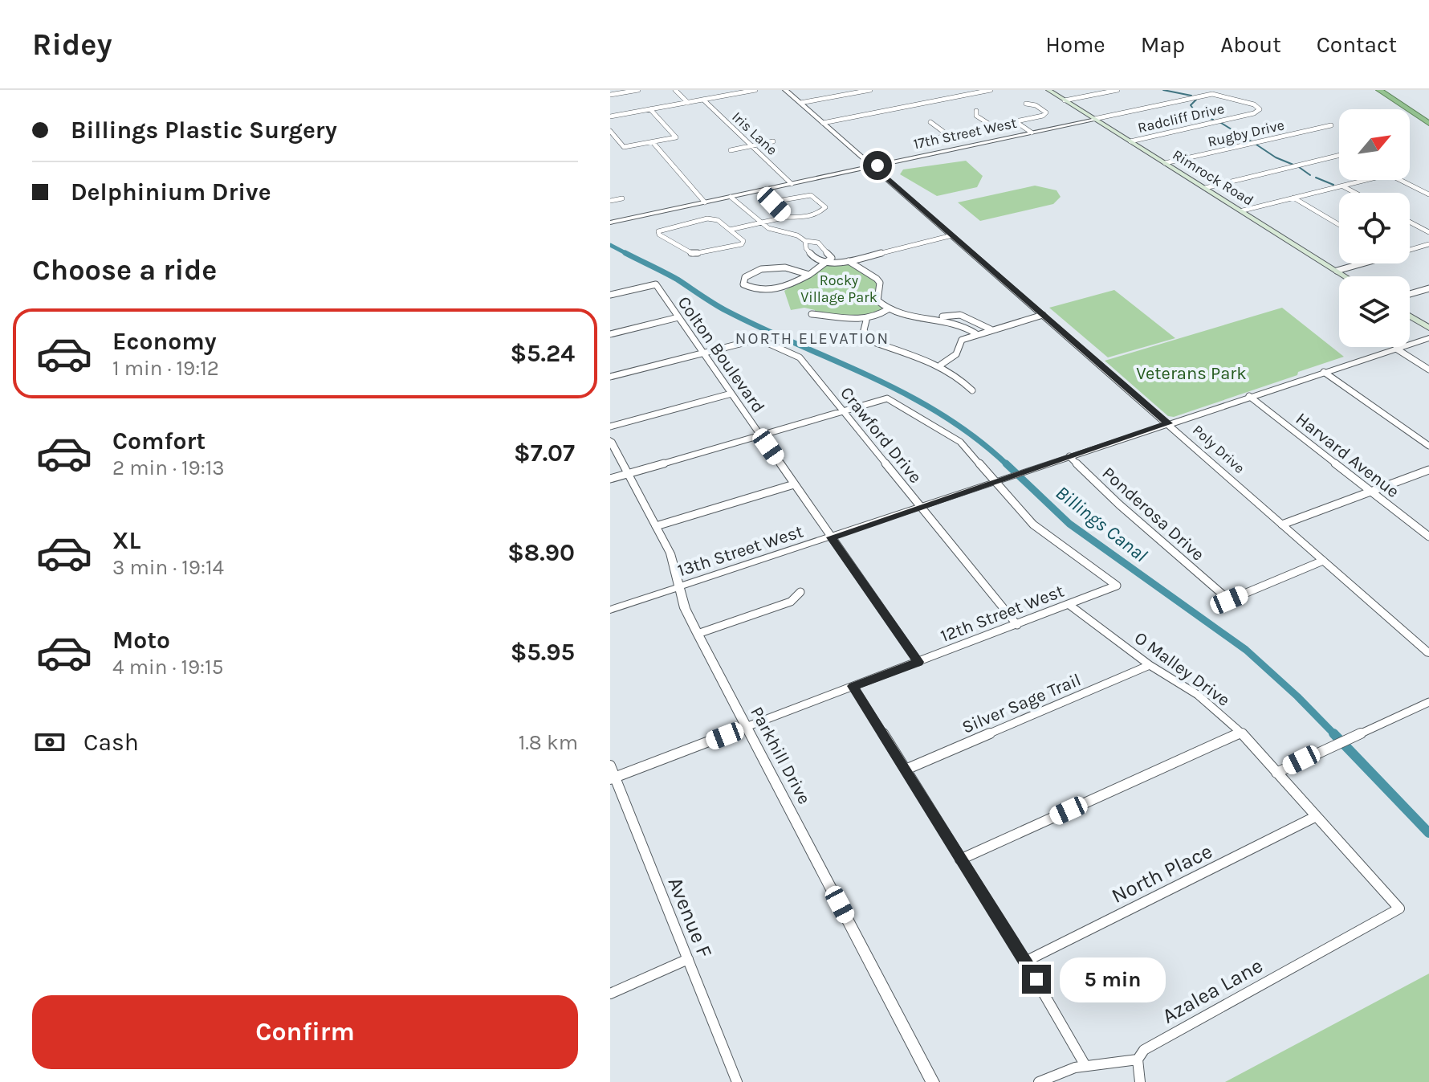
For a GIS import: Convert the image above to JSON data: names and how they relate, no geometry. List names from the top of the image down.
{
  "streets": {
    "main road": ["Rimrock Road"],
    "street": [
      "Radcliff Drive",
      "Iris Lane",
      "17th Street West",
      "Rugby Drive",
      "Colton Boulevard",
      "Crawford Drive",
      "Poly Drive",
      "Harvard Avenue",
      "Ponderosa Drive",
      "13th Street West",
      "12th Street West",
      "O Malley Drive",
      "Silver Sage Trail",
      "Parkhill Drive",
      "North Place",
      "Avenue F",
      "Azalea Lane"
    ]
  },
  "crossings": [
    ["Radcliff Drive", "17th Street West"],
    ["Radcliff Drive", "Rimrock Road"],
    ["Iris Lane", "17th Street West"],
    ["17th Street West", "Rimrock Road"],
    ["17th Street West", "Poly Drive"],
    ["Rugby Drive", "Rimrock Road"],
    ["Colton Boulevard", "Crawford Drive"],
    ["Colton Boulevard", "13th Street West"],
    ["Colton Boulevard", "12th Street West"],
    ["Crawford Drive", "13th Street West"],
    ["Crawford Drive", "12th Street West"],
    ["Poly Drive", "Ponderosa Drive"],
    ["Poly Drive", "13th Street West"],
    ["Harvard Avenue", "13th Street West"],
    ["Ponderosa Drive", "13th Street West"],
    ["13th Street West", "12th Street West"],
    ["13th Street West", "Parkhill Drive"],
    ["12th Street West", "O Malley Drive"],
    ["12th Street West", "Parkhill Drive"],
    ["12th Street West", "Avenue F"],
    ["O Malley Drive", "Silver Sage Trail"],
    ["O Malley Drive", "North Place"],
    ["O Malley Drive", "Azalea Lane"]
  ],
  "districts": ["NORTH ELEVATION"],
  "water": ["Billings Canal"],
  "parks": ["Rocky Village Park", "Veterans Park"],
  "north": "top right",
  "page": {
    "header": "Ridey",
    "nav": [
      "Home",
      "Map",
      "About",
      "Contact"
    ],
    "banner": ["Billings Plastic Surgery", "Delphinium Drive"],
    "heading": "Choose a ride",
    "list": [
      {
        "name": "Economy",
        "note": "1 min · 19:12",
        "value": "$5.24"
      },
      {
        "name": "Comfort",
        "note": "2 min · 19:13",
        "value": "$7.07"
      },
      {
        "name": "XL",
        "note": "3 min · 19:14",
        "value": "$8.90"
      },
      {
        "name": "Moto",
        "note": "4 min · 19:15",
        "value": "$5.95"
      }
    ],
    "pay": ["Cash", "1.8 km"],
    "bubble": "5 min",
    "buttons": "Confirm"
  }
}
